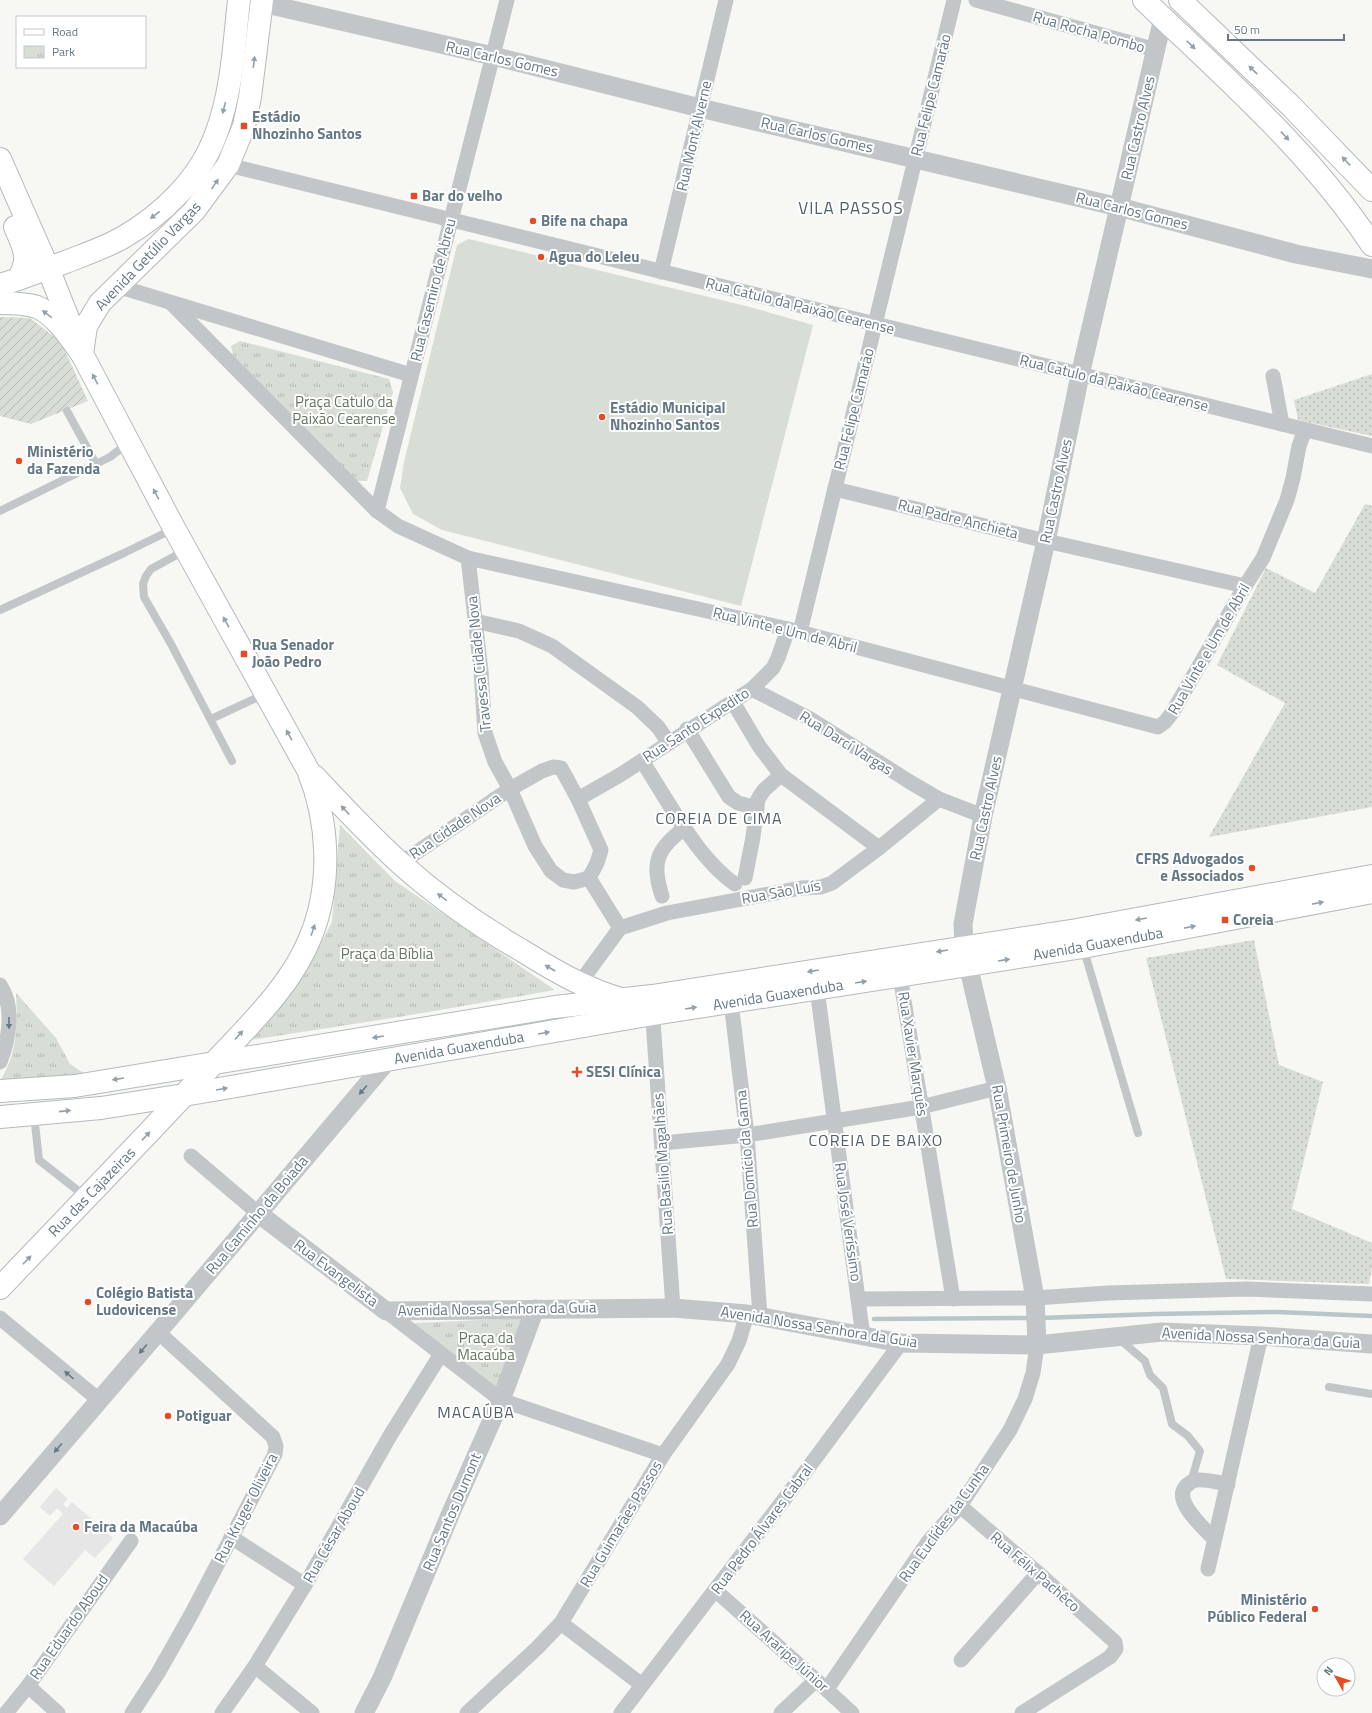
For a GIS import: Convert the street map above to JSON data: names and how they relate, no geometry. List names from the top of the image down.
{
  "streets": {
    "main road": ["Avenida Getúlio Vargas", "Avenida Guaxenduba", "Rua das Cajazeiras"],
    "street": [
      "Rua Rocha Pombo",
      "Rua Carlos Gomes",
      "Rua Felipe Camarão",
      "Rua Castro Alves",
      "Rua Mont Alverne",
      "Rua Casemiro de Abreu",
      "Rua Catulo da Paixão Cearense",
      "Rua Padre Anchieta",
      "Rua Vinte e Um de Abril",
      "Travessa Cidade Nova",
      "Rua Santo Expedito",
      "Rua Darcí Vargas",
      "Rua Cidade Nova",
      "Rua São Luís",
      "Rua Xavier Marquês",
      "Rua Primeiro de Junho",
      "Rua Domício da Gama",
      "Rua Basilio Magalhães",
      "Rua Caminho da Boiada",
      "Rua José Veríssimo",
      "Rua Evangelista",
      "Avenida Nossa Senhora da Guia",
      "Rua Kruger Oliveira",
      "Rua Santos Dumont",
      "Rua Euclídes da Cunha",
      "Rua Guimarães Passos",
      "Rua Pedro Álvares Cabral",
      "Rua César Aboud",
      "Rua Félix Pachêco",
      "Rua Eduardo Aboud",
      "Rua Araripe Júnior"
    ]
  },
  "crossings": [
    ["Rua Rocha Pombo", "Rua Castro Alves"],
    ["Rua Carlos Gomes", "Rua Felipe Camarão"],
    ["Rua Carlos Gomes", "Rua Castro Alves"],
    ["Rua Carlos Gomes", "Rua Mont Alverne"],
    ["Rua Carlos Gomes", "Avenida Getúlio Vargas"],
    ["Rua Carlos Gomes", "Rua Casemiro de Abreu"],
    ["Rua Felipe Camarão", "Rua Catulo da Paixão Cearense"],
    ["Rua Felipe Camarão", "Rua Padre Anchieta"],
    ["Rua Felipe Camarão", "Rua Vinte e Um de Abril"],
    ["Rua Felipe Camarão", "Rua Santo Expedito"],
    ["Rua Castro Alves", "Rua Catulo da Paixão Cearense"],
    ["Rua Castro Alves", "Rua Padre Anchieta"],
    ["Rua Castro Alves", "Rua Vinte e Um de Abril"],
    ["Rua Castro Alves", "Avenida Guaxenduba"],
    ["Rua Castro Alves", "Rua Primeiro de Junho"],
    ["Rua Mont Alverne", "Rua Catulo da Paixão Cearense"],
    ["Avenida Getúlio Vargas", "Rua Catulo da Paixão Cearense"],
    ["Rua Casemiro de Abreu", "Rua Catulo da Paixão Cearense"],
    ["Rua Casemiro de Abreu", "Rua Vinte e Um de Abril"],
    ["Rua Catulo da Paixão Cearense", "Rua Vinte e Um de Abril"],
    ["Rua Padre Anchieta", "Rua Vinte e Um de Abril"],
    ["Rua Vinte e Um de Abril", "Travessa Cidade Nova"],
    ["Rua Vinte e Um de Abril", "Rua Santo Expedito"],
    ["Travessa Cidade Nova", "Rua Cidade Nova"],
    ["Rua Santo Expedito", "Rua Darcí Vargas"],
    ["Rua Santo Expedito", "Rua Cidade Nova"],
    ["Rua Darcí Vargas", "Rua São Luís"],
    ["Avenida Guaxenduba", "Rua Xavier Marquês"],
    ["Avenida Guaxenduba", "Rua Primeiro de Junho"],
    ["Avenida Guaxenduba", "Rua Domício da Gama"],
    ["Avenida Guaxenduba", "Rua Basilio Magalhães"],
    ["Avenida Guaxenduba", "Rua das Cajazeiras"],
    ["Avenida Guaxenduba", "Rua Caminho da Boiada"],
    ["Avenida Guaxenduba", "Rua José Veríssimo"],
    ["Rua Primeiro de Junho", "Avenida Nossa Senhora da Guia"],
    ["Rua Primeiro de Junho", "Rua Euclídes da Cunha"],
    ["Rua Domício da Gama", "Avenida Nossa Senhora da Guia"],
    ["Rua Domício da Gama", "Rua Guimarães Passos"],
    ["Rua Basilio Magalhães", "Avenida Nossa Senhora da Guia"],
    ["Rua Caminho da Boiada", "Rua Evangelista"],
    ["Rua Caminho da Boiada", "Rua Kruger Oliveira"],
    ["Rua José Veríssimo", "Avenida Nossa Senhora da Guia"],
    ["Rua Evangelista", "Avenida Nossa Senhora da Guia"],
    ["Rua Evangelista", "Rua Santos Dumont"],
    ["Rua Evangelista", "Rua Guimarães Passos"],
    ["Rua Evangelista", "Rua César Aboud"],
    ["Avenida Nossa Senhora da Guia", "Rua Santos Dumont"],
    ["Avenida Nossa Senhora da Guia", "Rua Euclídes da Cunha"],
    ["Avenida Nossa Senhora da Guia", "Rua Guimarães Passos"],
    ["Avenida Nossa Senhora da Guia", "Rua Pedro Álvares Cabral"],
    ["Rua Euclídes da Cunha", "Rua Félix Pachêco"],
    ["Rua Euclídes da Cunha", "Rua Araripe Júnior"],
    ["Rua Pedro Álvares Cabral", "Rua Araripe Júnior"]
  ],
  "one_way": ["Rua das Cajazeiras", "Rua Caminho da Boiada"],
  "districts": [
    "VILA PASSOS",
    "COREIA DE CIMA",
    "COREIA DE BAIXO",
    "MACAÚBA"
  ],
  "parks": ["Praça Catulo da Paixão Cearense", "Praça da Bíblia", "Praça da Macaúba"],
  "places": {
    "transit": [
      "Estádio Nhozinho Santos",
      "Bar do velho",
      "Rua Senador João Pedro",
      "Coreia"
    ],
    "other": [
      "Bife na chapa",
      "Agua do Leleu",
      "Estádio Municipal Nhozinho Santos",
      "Ministério da Fazenda",
      "CFRS Advogados e Associados",
      "Colégio Batista Ludovicense",
      "Potiguar",
      "Feira da Macaúba",
      "Ministério Público Federal"
    ],
    "health": ["SESI Clínica"]
  },
  "legend": ["Road", "Park"],
  "scale_bar": "50 m",
  "north": "top left"
}
